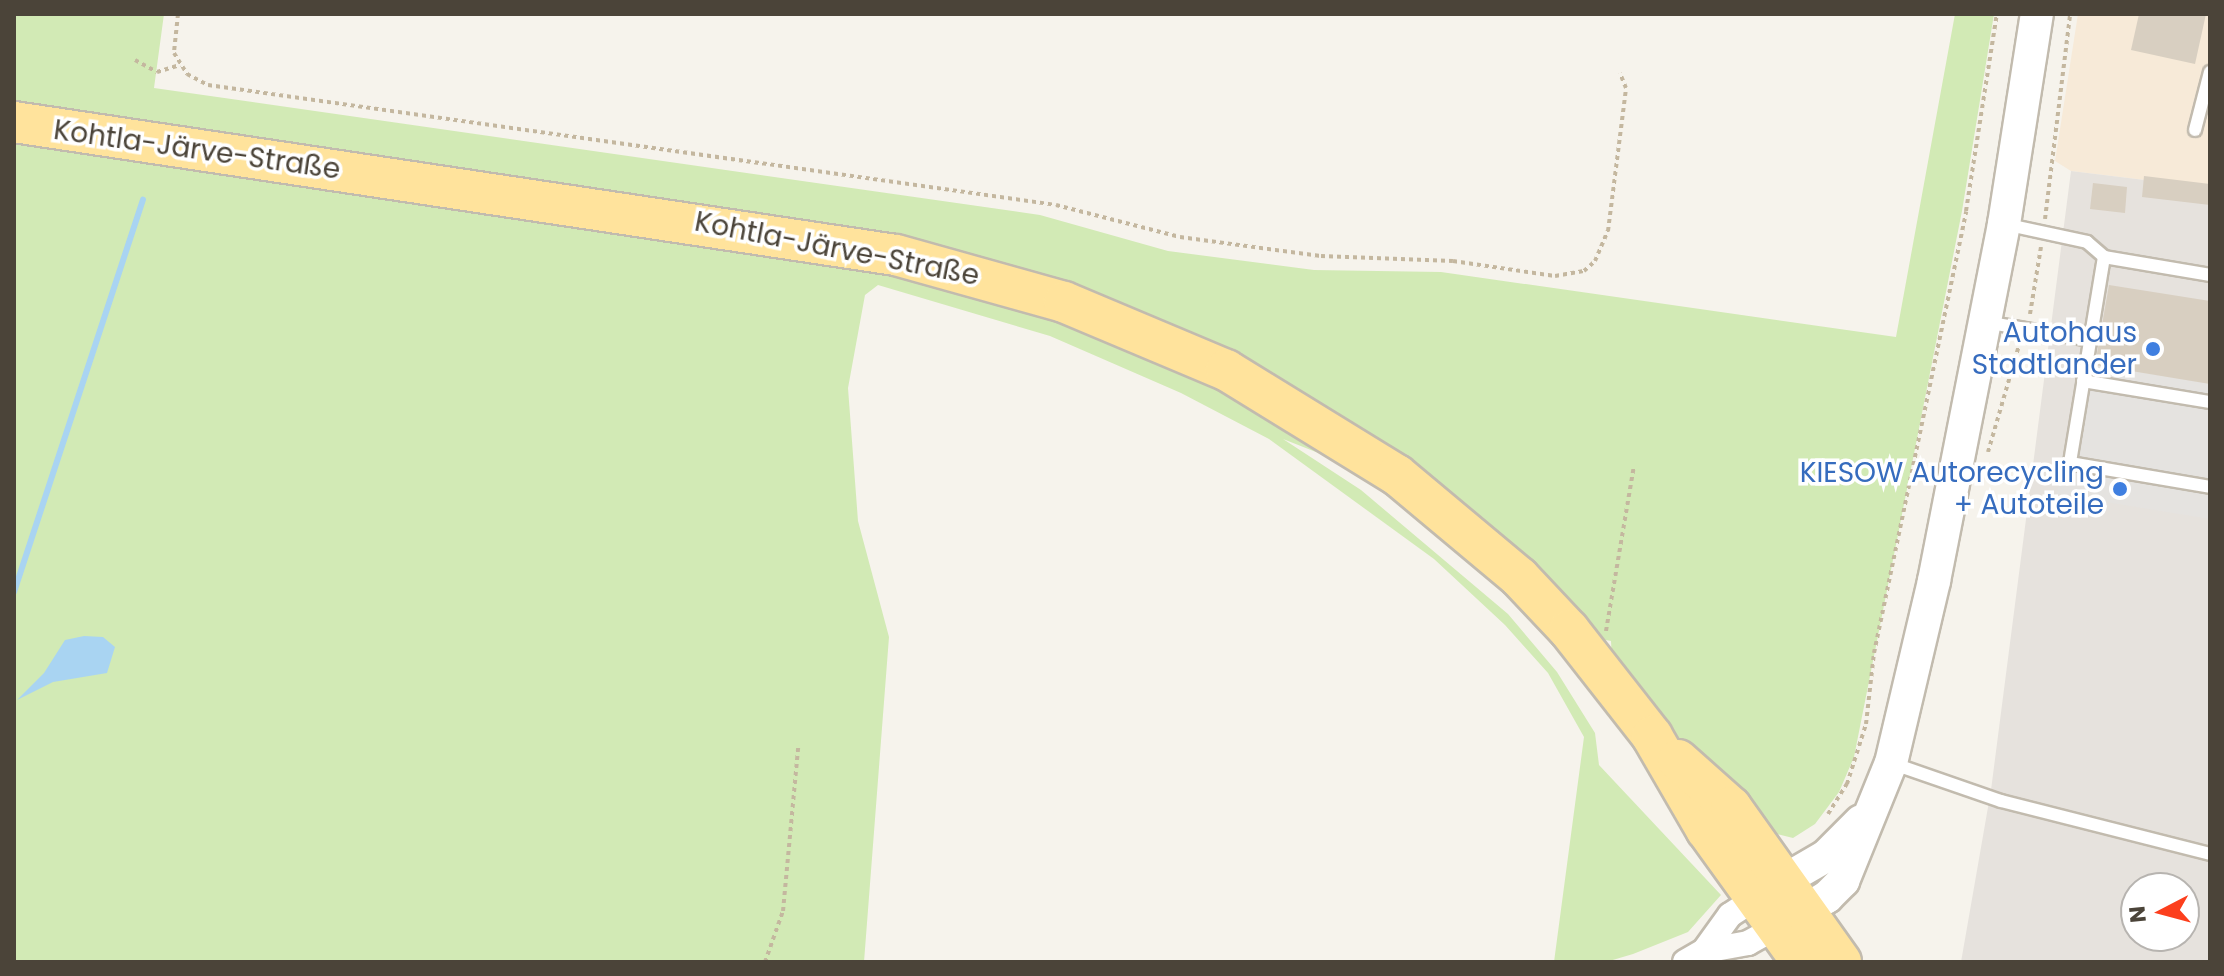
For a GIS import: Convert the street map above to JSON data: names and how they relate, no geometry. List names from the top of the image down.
{
  "streets": {
    "main road": ["Kohtla-Järve-Straße"]
  },
  "places": ["Autohaus Stadtlander", "KIESOW Autorecycling + Autoteile"],
  "north": "left"
}
